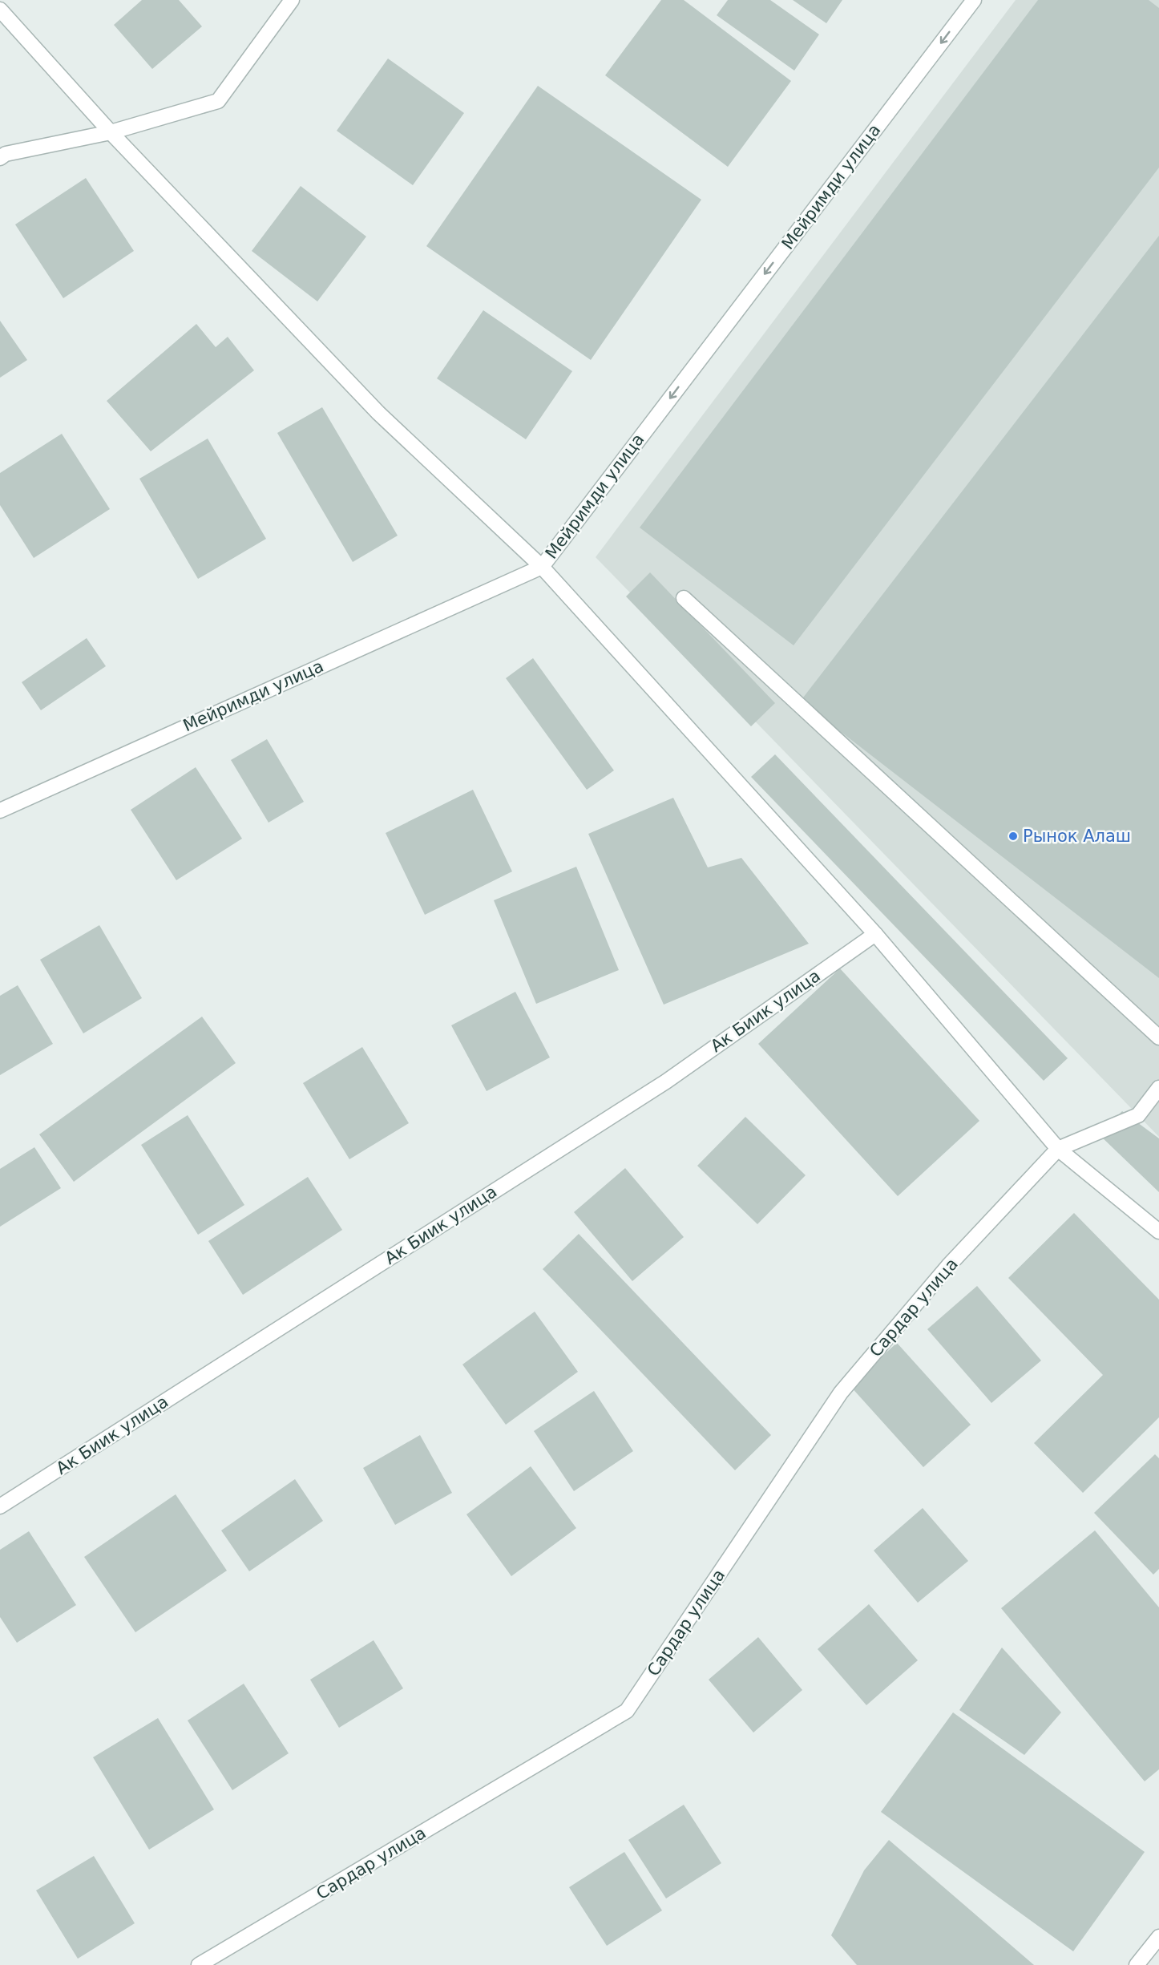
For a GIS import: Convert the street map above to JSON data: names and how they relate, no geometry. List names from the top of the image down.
{
  "streets": {
    "street": ["Мейримди улица", "Ак Биик улица", "Сардар улица"]
  },
  "one_way": ["Мейримди улица"],
  "places": ["Рынок Алаш"]
}
